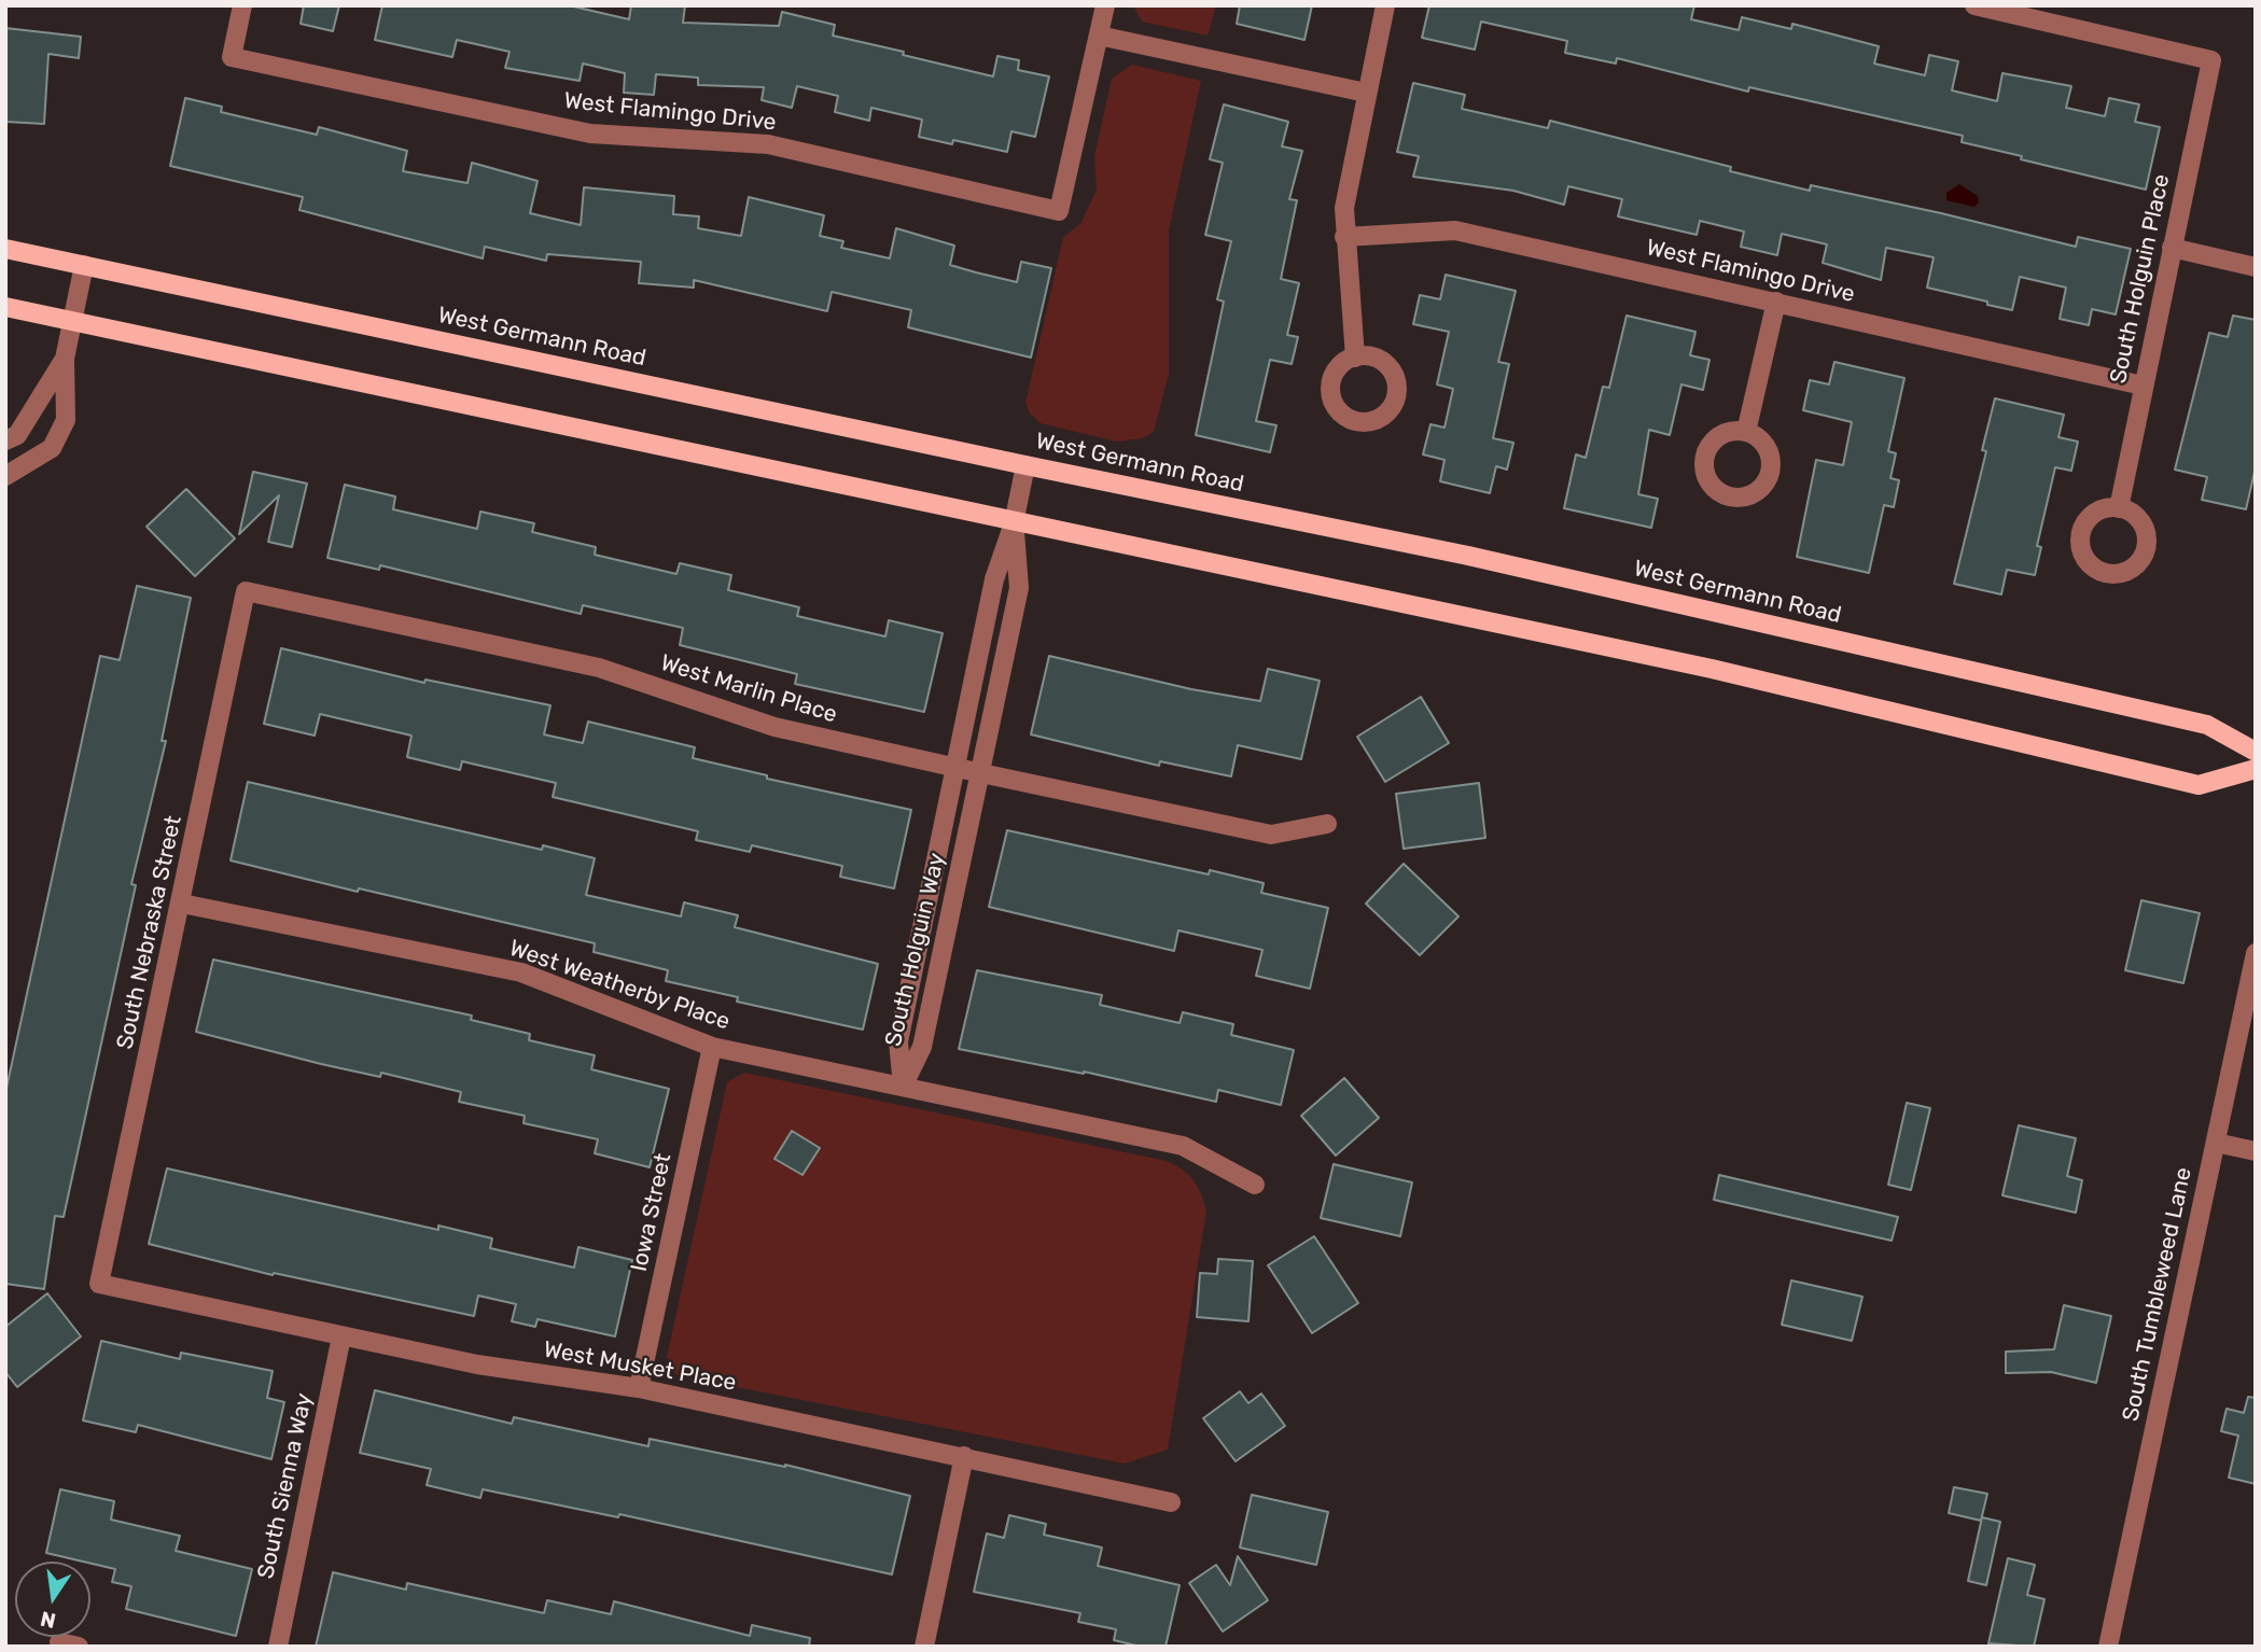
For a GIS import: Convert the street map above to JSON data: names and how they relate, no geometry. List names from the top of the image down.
{
  "streets": {
    "main road": ["West Germann Road"],
    "street": [
      "West Flamingo Drive",
      "South Holguin Place",
      "West Marlin Place",
      "South Nebraska Street",
      "South Holguin Way",
      "West Weatherby Place",
      "Iowa Street",
      "South Tumbleweed Lane",
      "West Musket Place",
      "South Sienna Way"
    ]
  },
  "crossings": [
    ["West Flamingo Drive", "South Holguin Place"],
    ["West Germann Road", "South Holguin Way"],
    ["West Marlin Place", "South Nebraska Street"],
    ["West Marlin Place", "South Holguin Way"],
    ["South Nebraska Street", "West Weatherby Place"],
    ["South Nebraska Street", "West Musket Place"],
    ["South Holguin Way", "West Weatherby Place"],
    ["West Weatherby Place", "Iowa Street"],
    ["Iowa Street", "West Musket Place"],
    ["West Musket Place", "South Sienna Way"]
  ],
  "north": "bottom"
}
